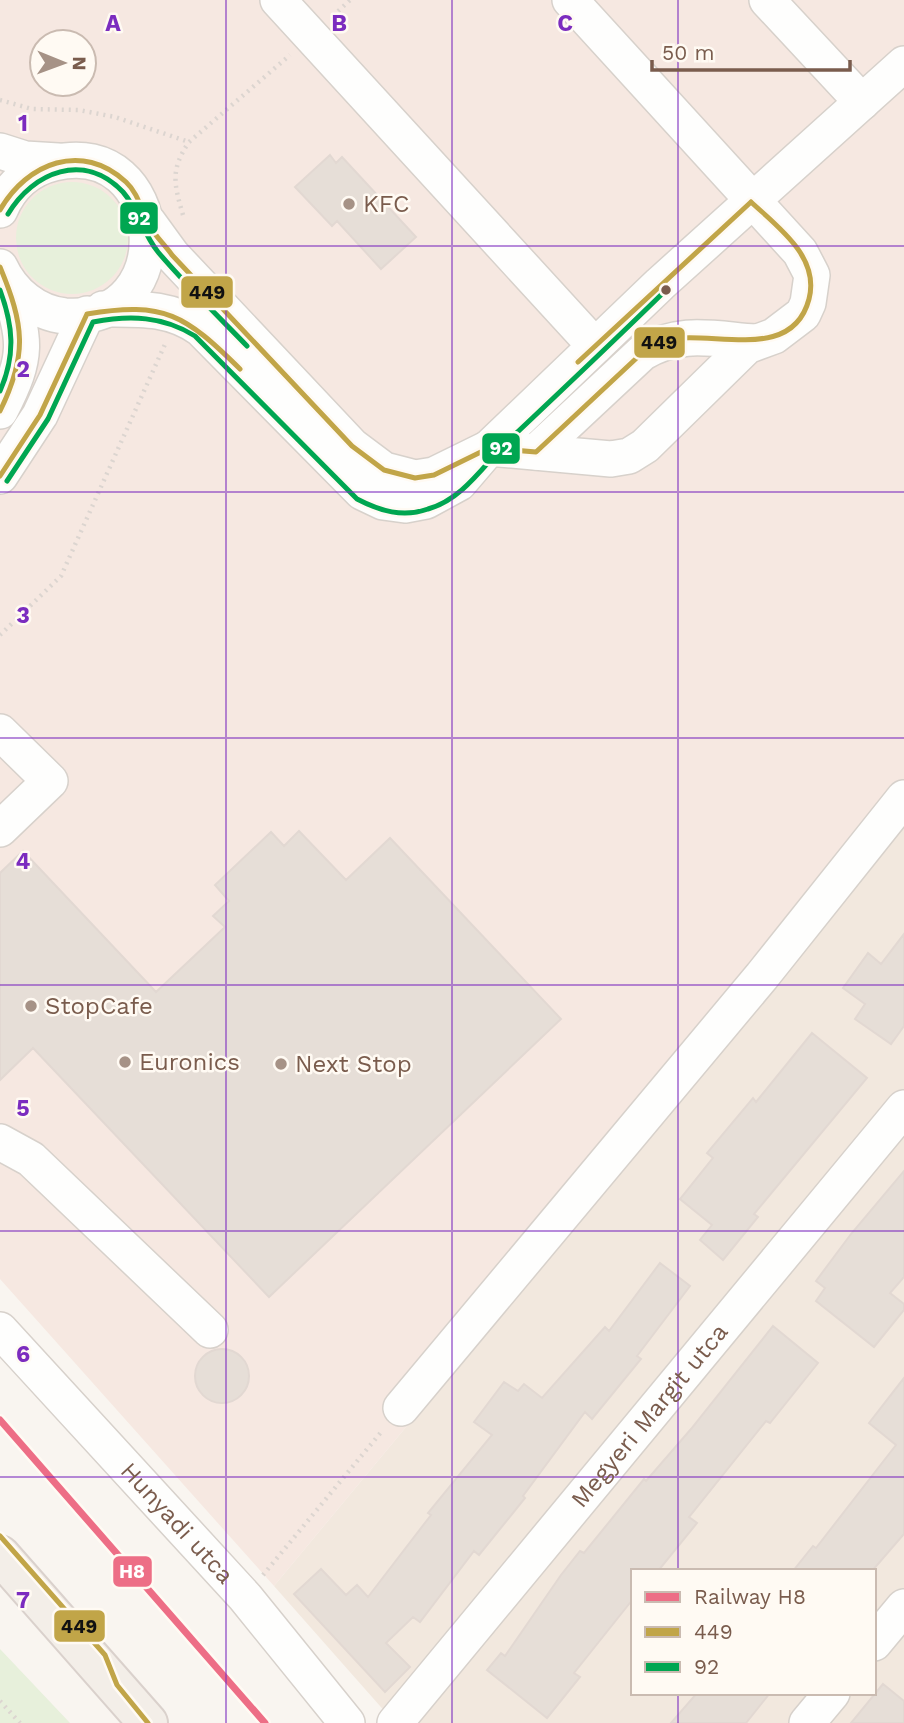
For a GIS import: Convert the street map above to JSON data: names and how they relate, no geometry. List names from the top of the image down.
{
  "streets": {
    "street": ["Megyeri Margit utca", "Hunyadi utca"]
  },
  "places": [
    "KFC",
    "StopCafe",
    "Euronics",
    "Next Stop"
  ],
  "lines": ["transit line 449", "transit line 92", "rail line H8"],
  "legend": ["Railway H8", "449", "92"],
  "scale_bar": "50 m",
  "north": "right",
  "grid": {
    "columns": ["A", "B", "C"],
    "rows": [
      "1",
      "2",
      "3",
      "4",
      "5",
      "6",
      "7"
    ]
  }
}
